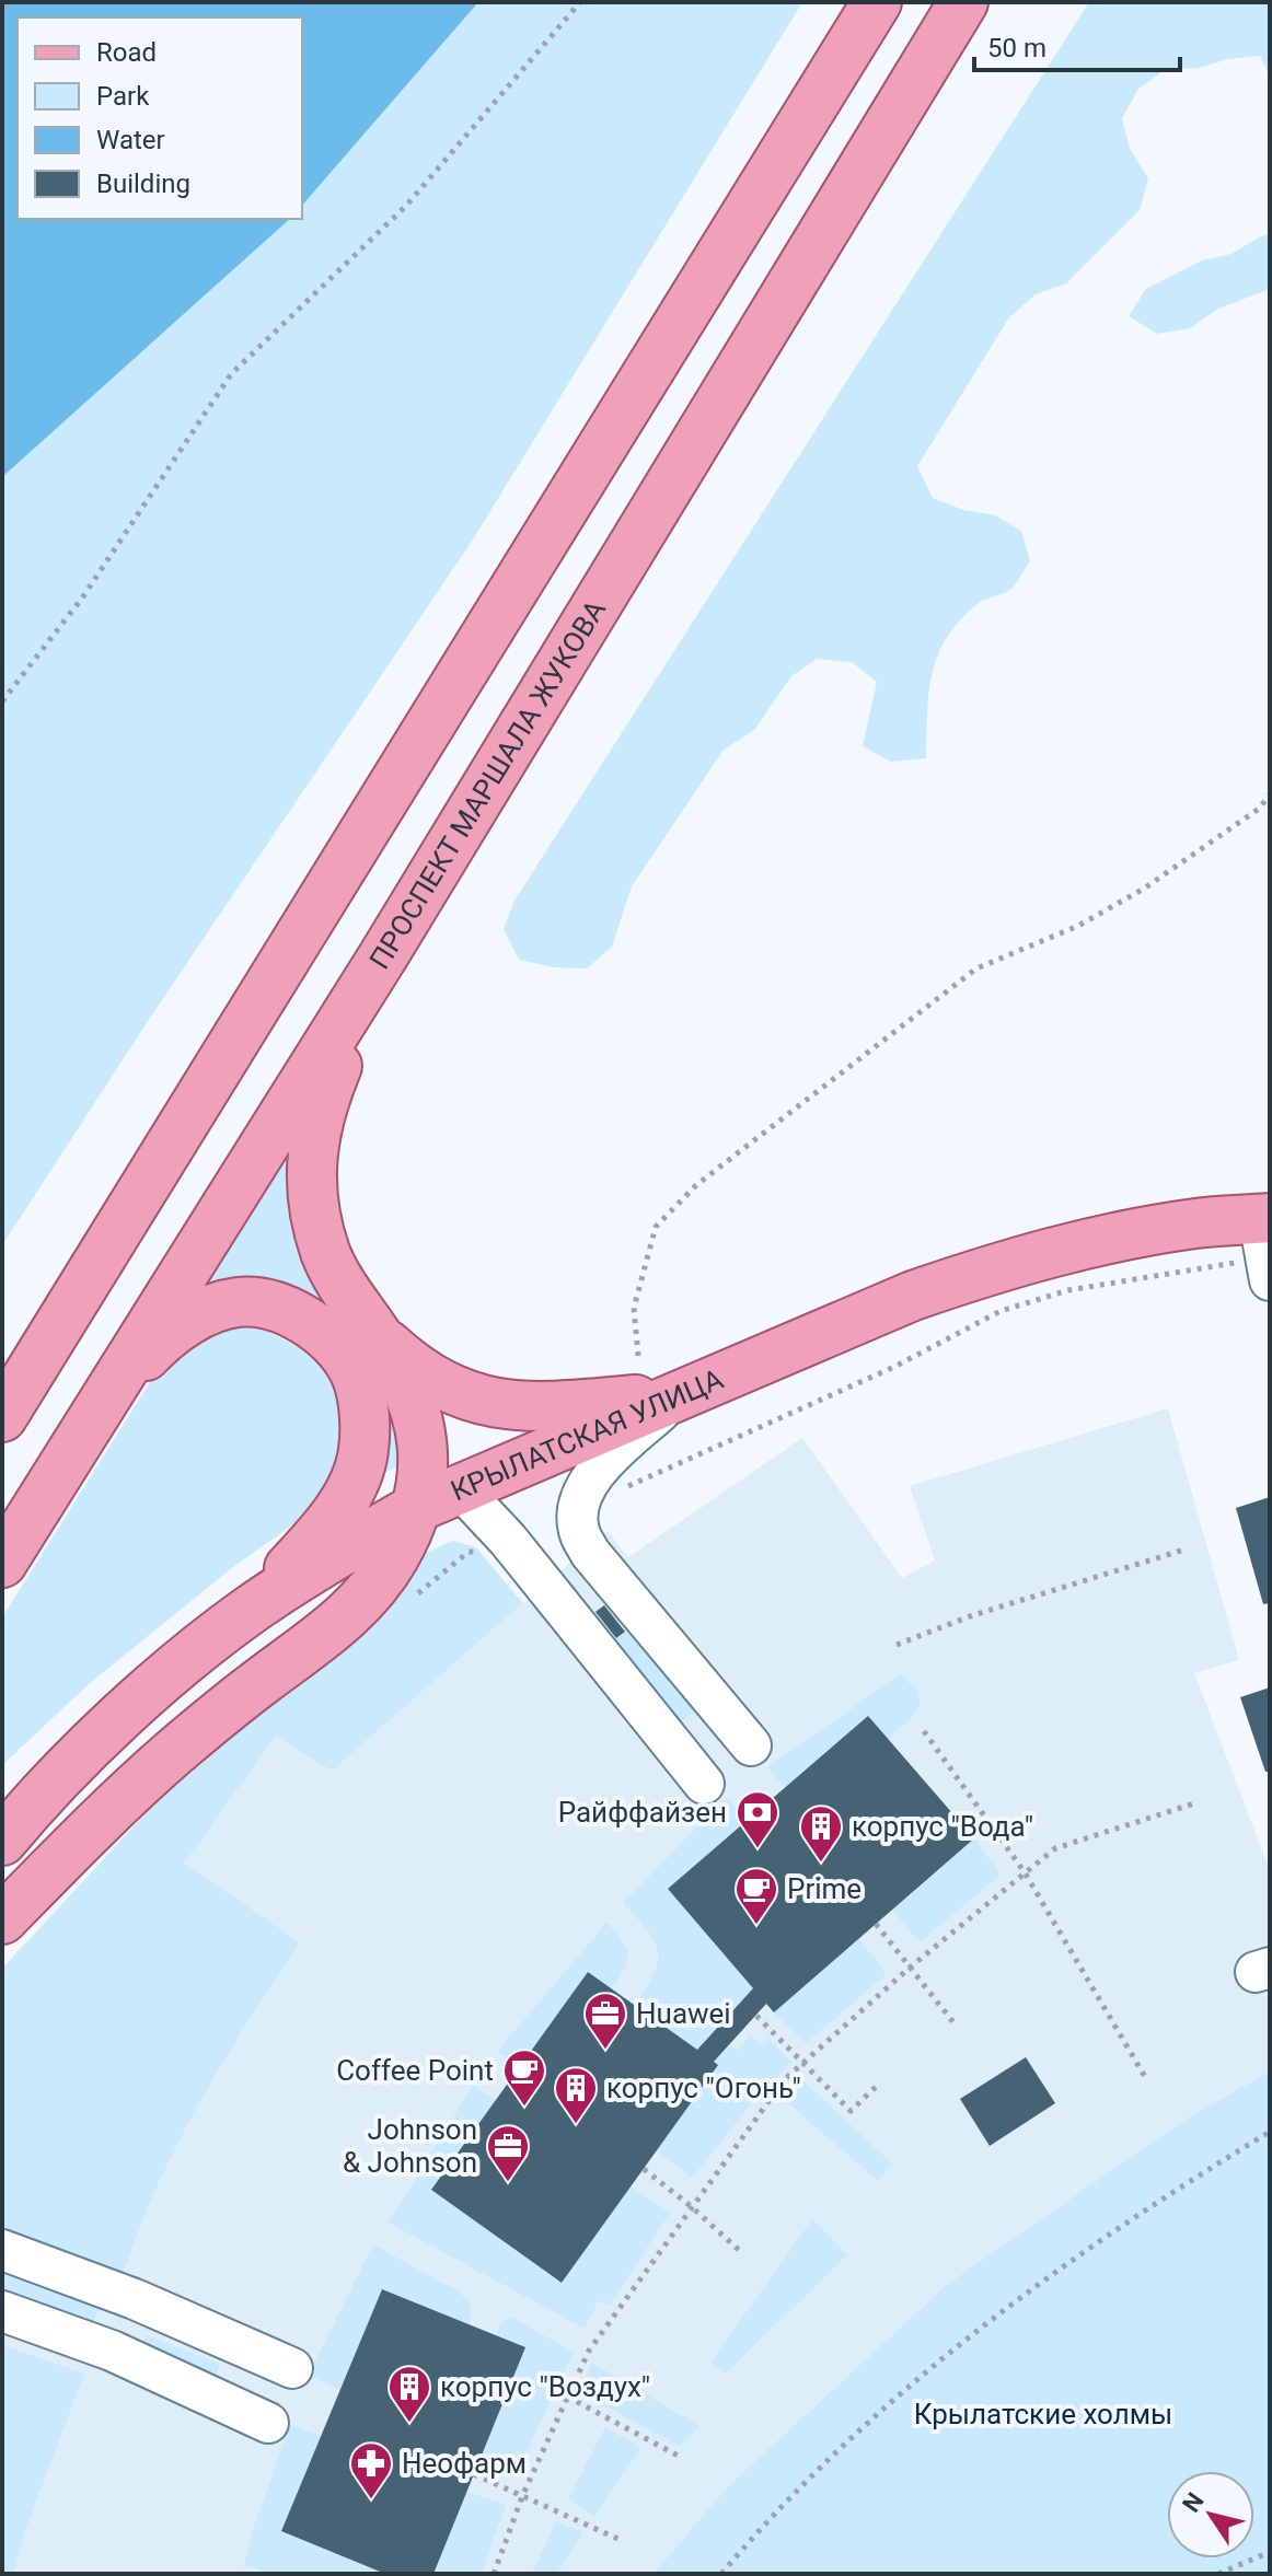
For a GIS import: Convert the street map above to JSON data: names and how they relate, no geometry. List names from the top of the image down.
{
  "streets": {
    "main road": ["ПРОСПЕКТ МАРШАЛА ЖУКОВА", "КРЫЛАТСКАЯ УЛИЦА"]
  },
  "parks": ["Крылатские холмы"],
  "places": {
    "bank": ["Райффайзен"],
    "building": ["корпус \"Вода\"", "корпус \"Огонь\"", "корпус \"Воздух\""],
    "cafe": ["Prime", "Coffee Point"],
    "office": ["Huawei", "Johnson & Johnson"],
    "pharmacy": ["Неофарм"]
  },
  "legend": [
    "Road",
    "Park",
    "Water",
    "Building"
  ],
  "scale_bar": "50 m",
  "north": "top left"
}
